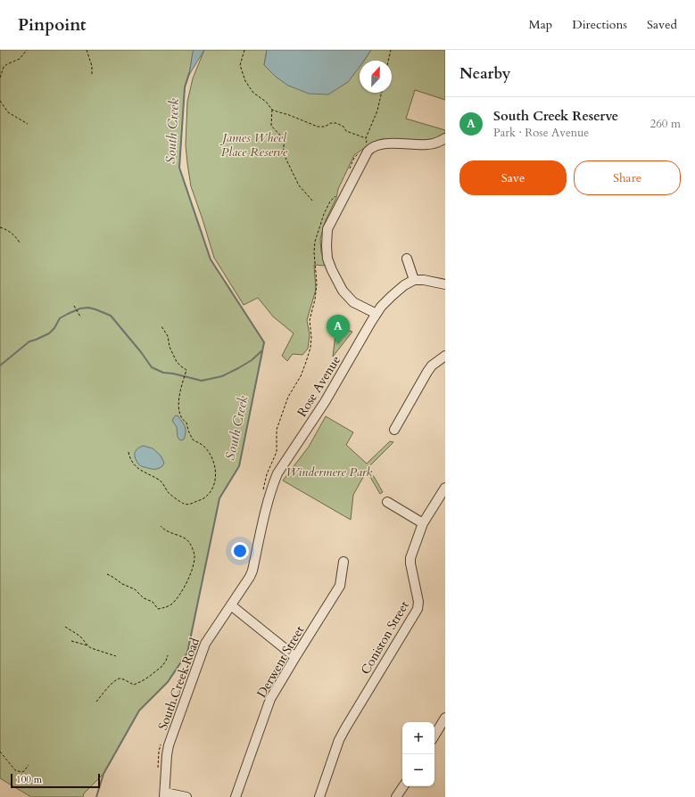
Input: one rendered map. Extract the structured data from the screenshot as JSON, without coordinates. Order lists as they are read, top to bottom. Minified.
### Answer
{"streets":{"street":["Rose Avenue","Coniston Street","Derwent Street","South Creek Road"]},"crossings":[["Rose Avenue","South Creek Road"]],"water":["South Creek"],"parks":["James Wheel Place Reserve","Windermere Park"],"scale_bar":"100 m","north":"top","page":{"header":"Pinpoint","nav":["Map","Directions","Saved"],"heading":"Nearby","list":[{"mark":"A","name":"South Creek Reserve","note":"Park · Rose Avenue","value":"260 m"}],"buttons":["Save","Share"],"pins":"A","map_buttons":["+","−"],"scale":"100 m"}}
